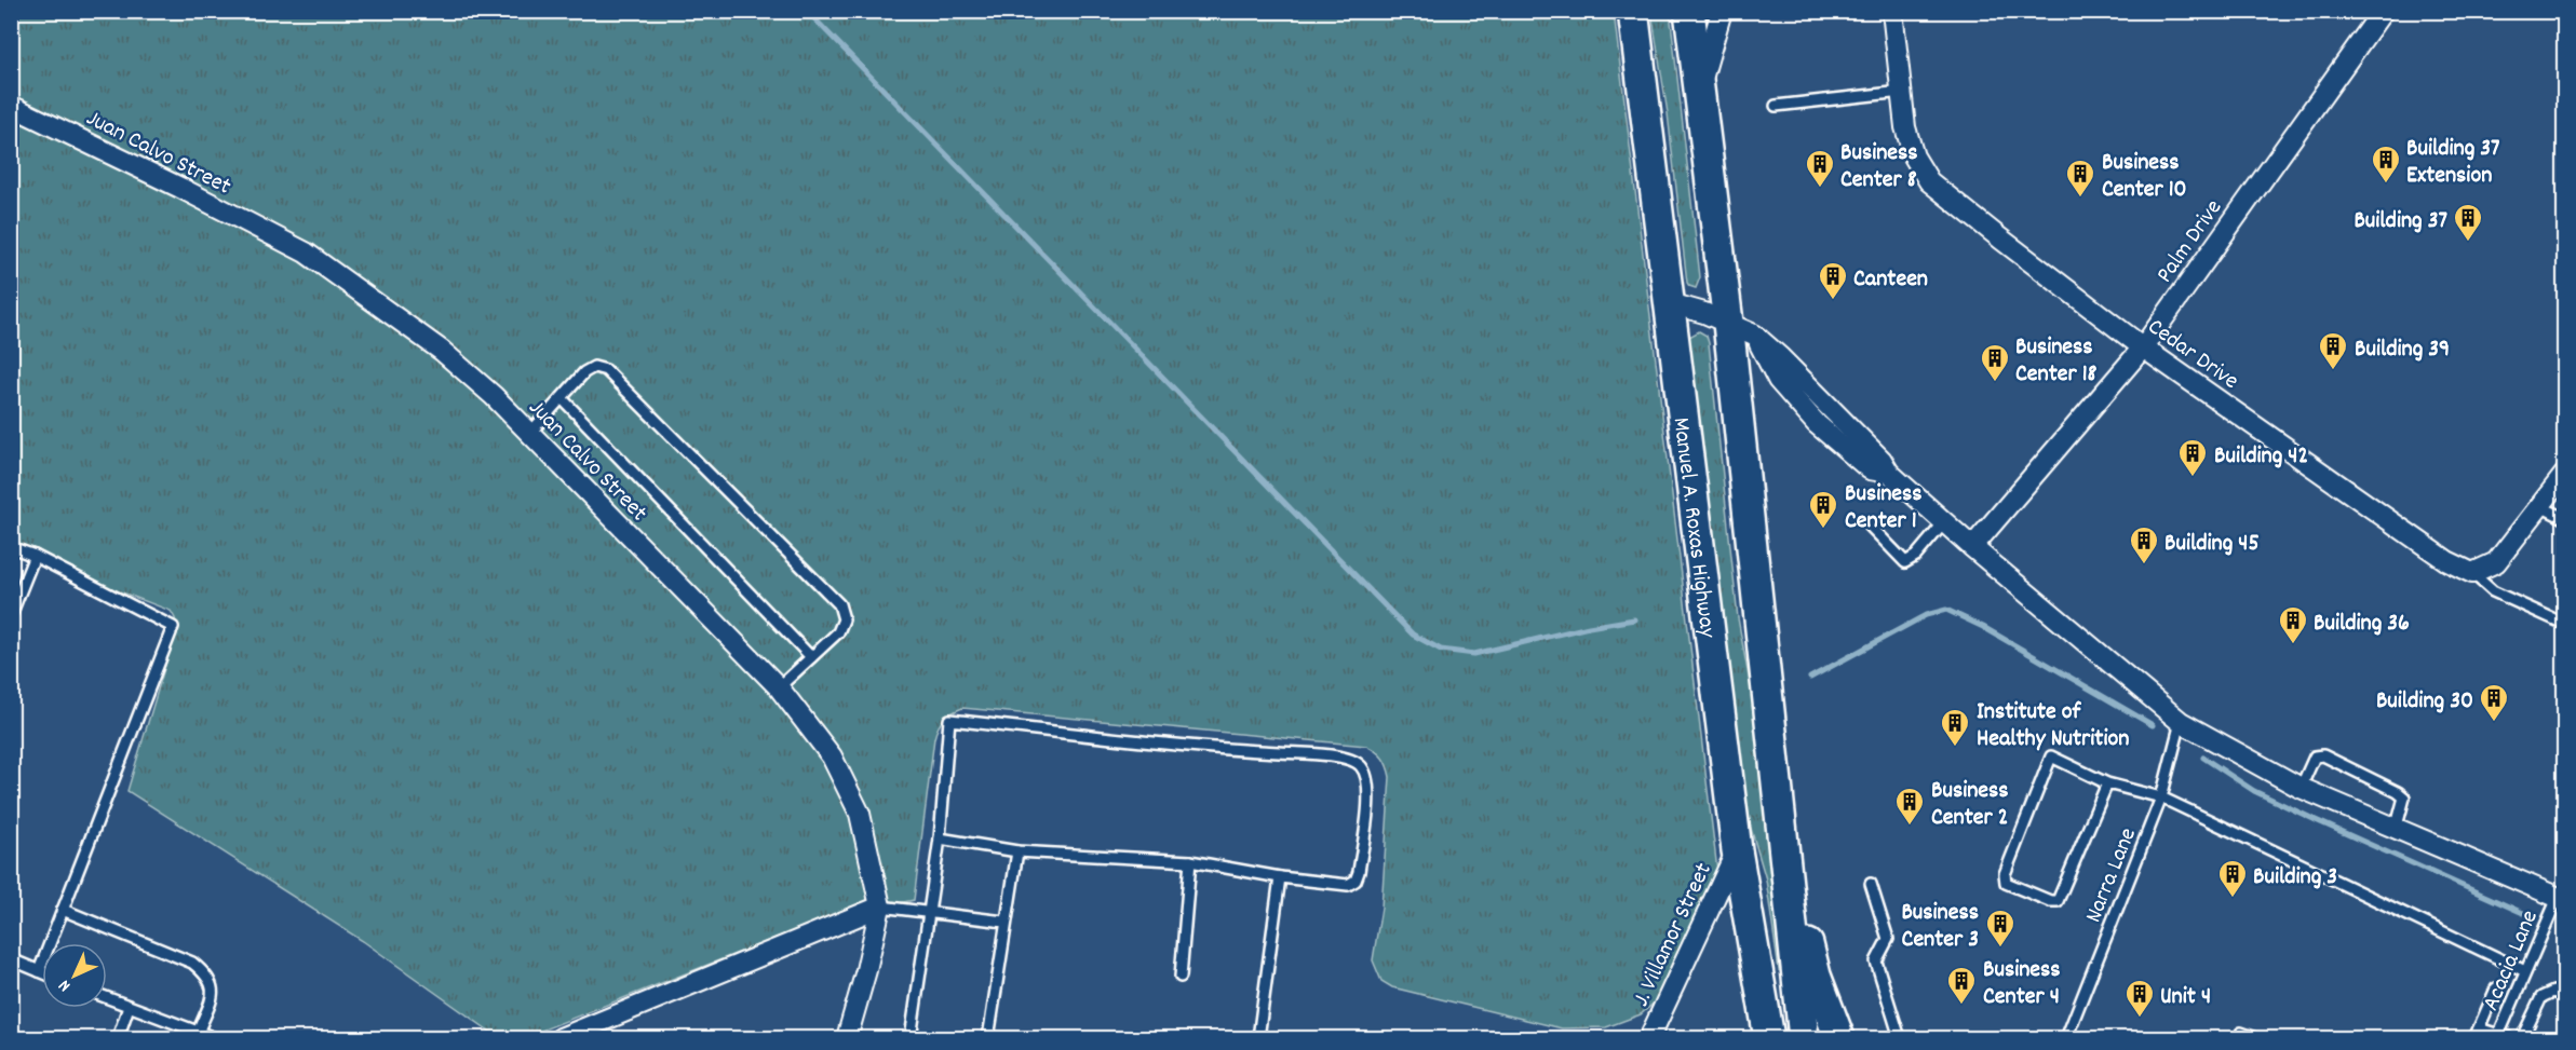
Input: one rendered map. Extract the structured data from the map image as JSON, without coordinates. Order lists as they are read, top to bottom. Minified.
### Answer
{"streets":{"main road":["Manuel A. Roxas Highway"],"street":["Juan Calvo Street","Palm Drive","Cedar Drive","J. Villamor Street"],"lane":["Narra Lane","Acacia Lane"]},"crossings":[["Palm Drive","Cedar Drive"],["Manuel A. Roxas Highway","J. Villamor Street"]],"places":{"building":["Building 37 Extension","Business Center 8","Business Center 10","Building 37","Canteen","Building 39","Business Center 18","Building 42","Business Center 1","Building 45","Building 36","Building 30","Institute of Healthy Nutrition","Business Center 2","Building 3","Business Center 3","Business Center 4","Unit 4"]},"north":"bottom left"}
